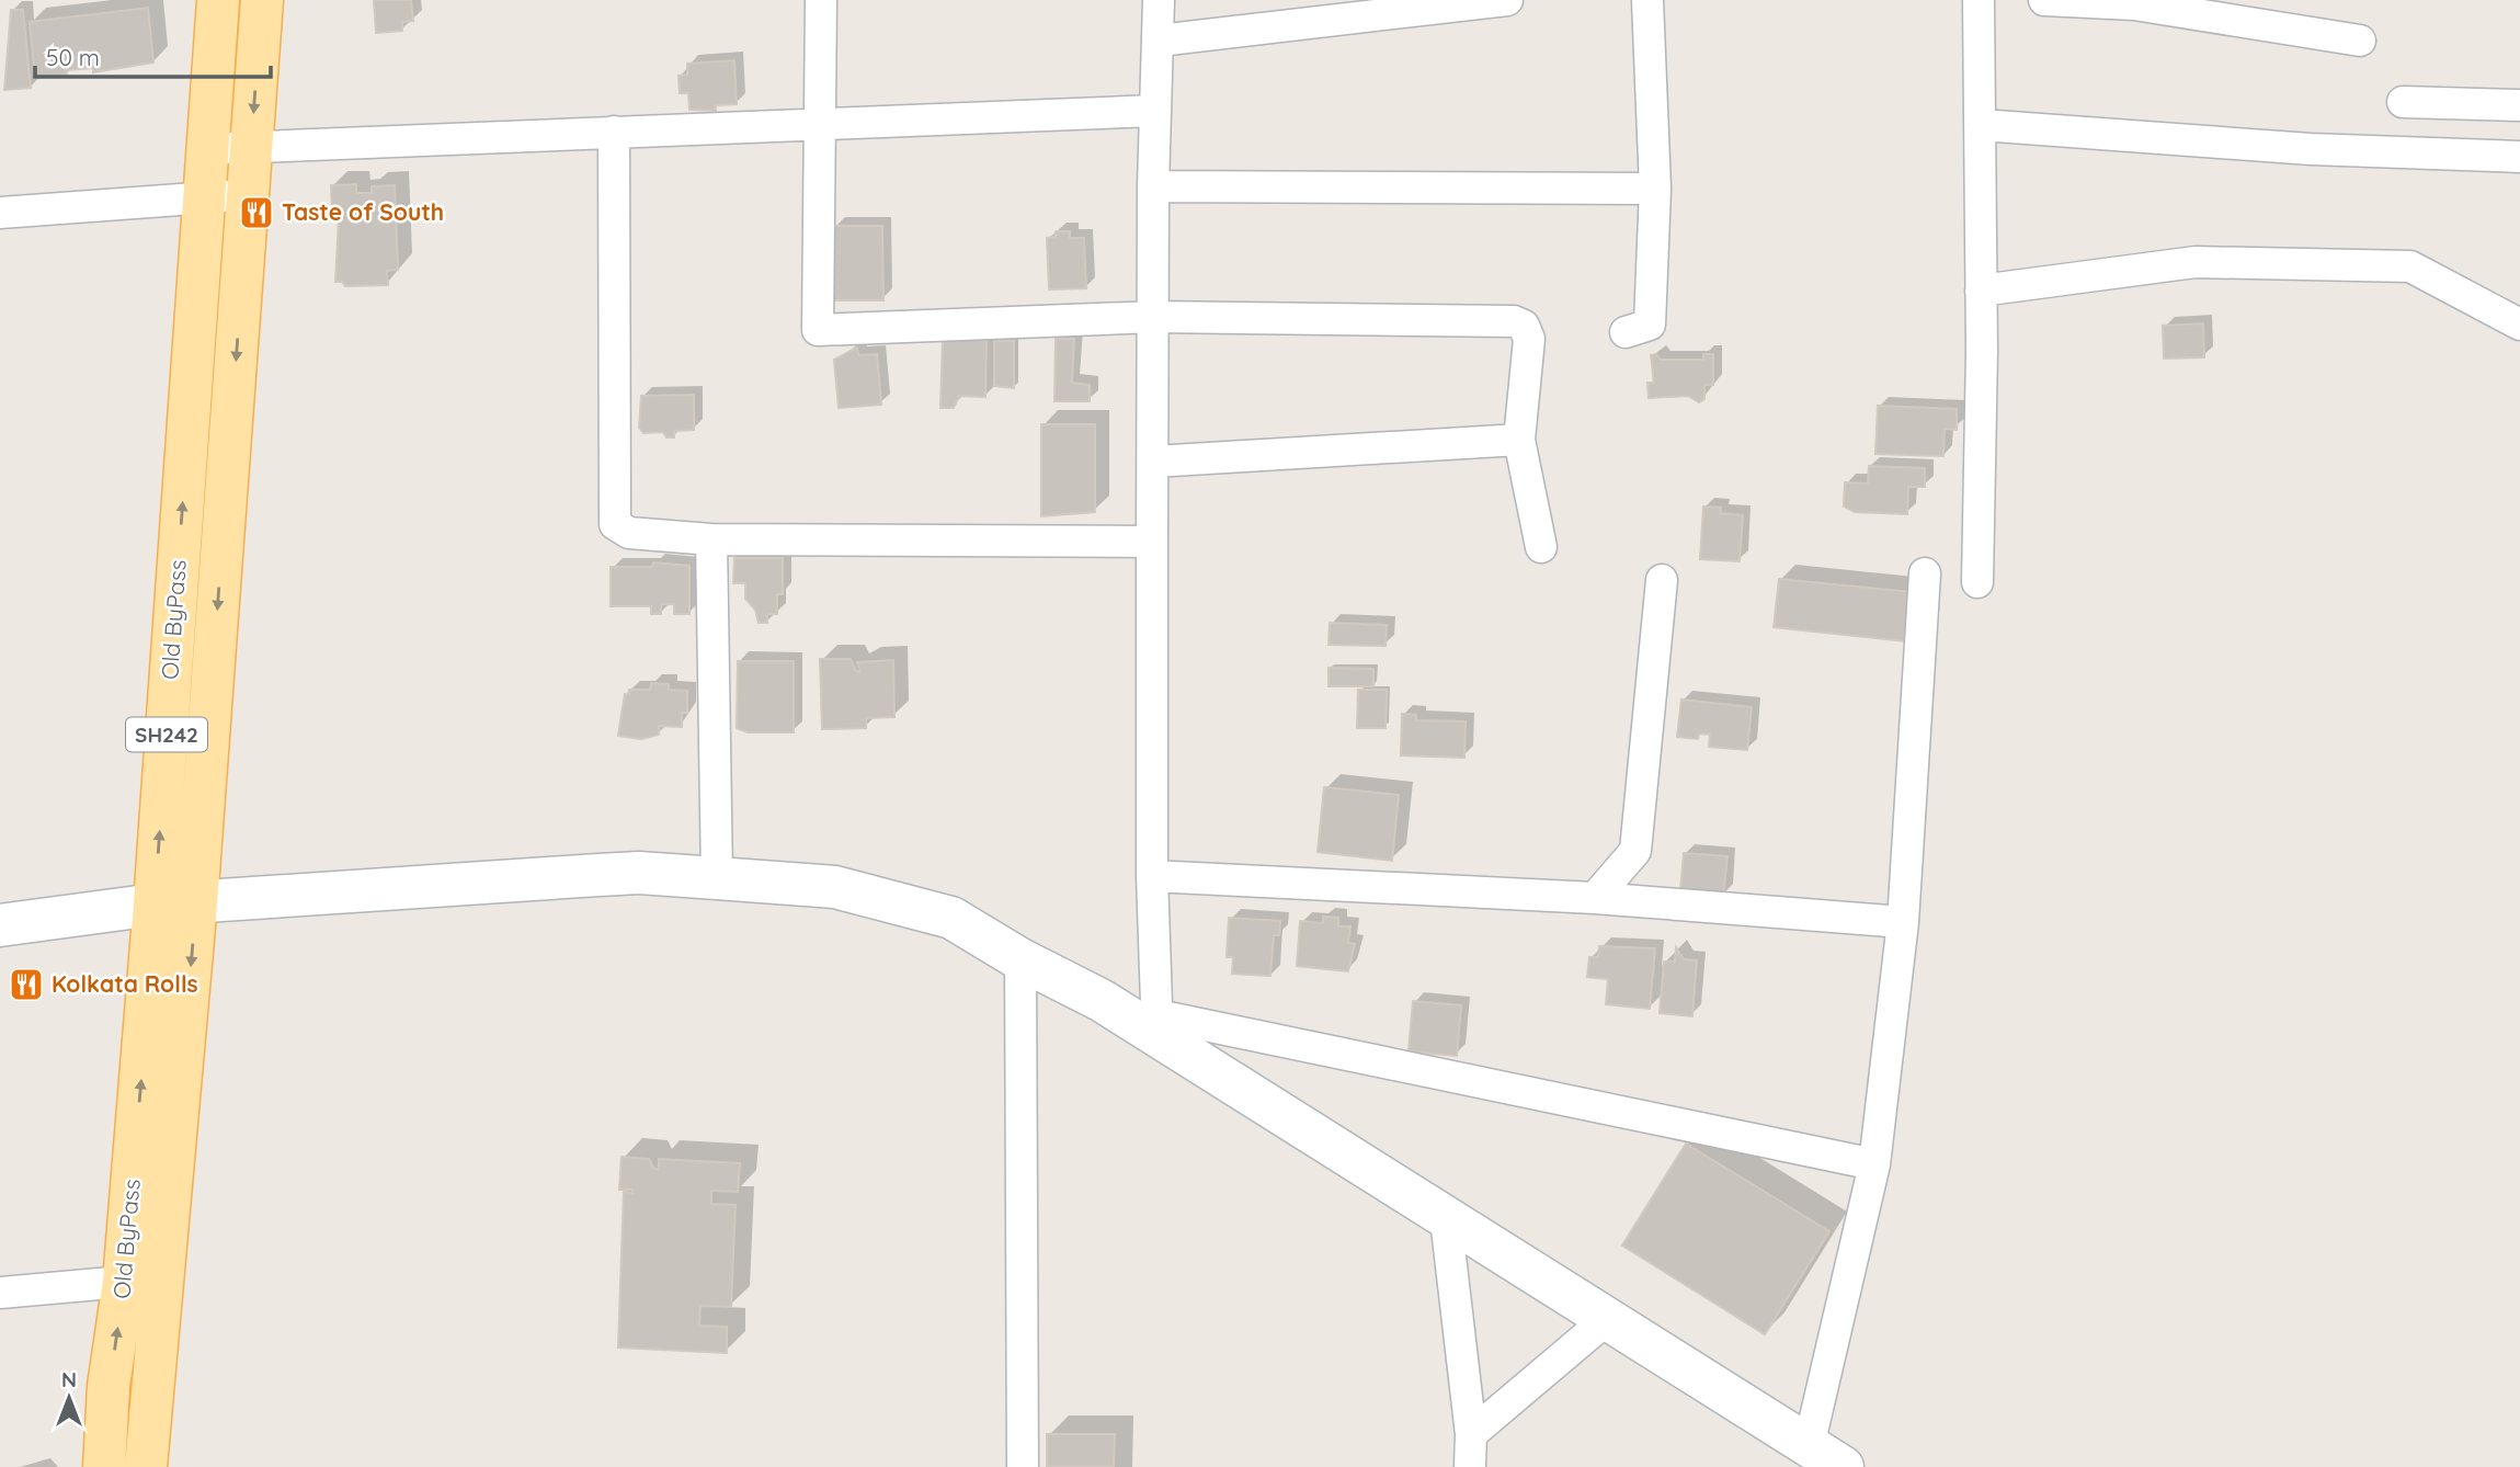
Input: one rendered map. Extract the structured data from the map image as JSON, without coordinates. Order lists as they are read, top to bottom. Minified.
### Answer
{"streets":{"main road":["Old ByPass","SH242"]},"places":{"restaurant":["Taste of South","Kolkata Rolls"]},"scale_bar":"50 m","north":"top"}
